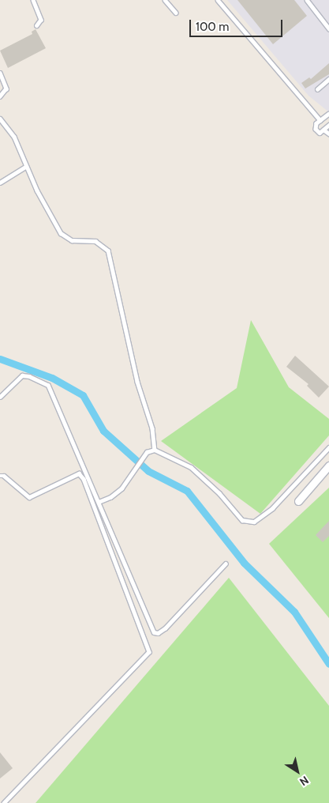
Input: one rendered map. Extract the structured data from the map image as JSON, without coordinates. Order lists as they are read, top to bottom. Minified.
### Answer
{"scale_bar":"100 m","north":"bottom right"}
